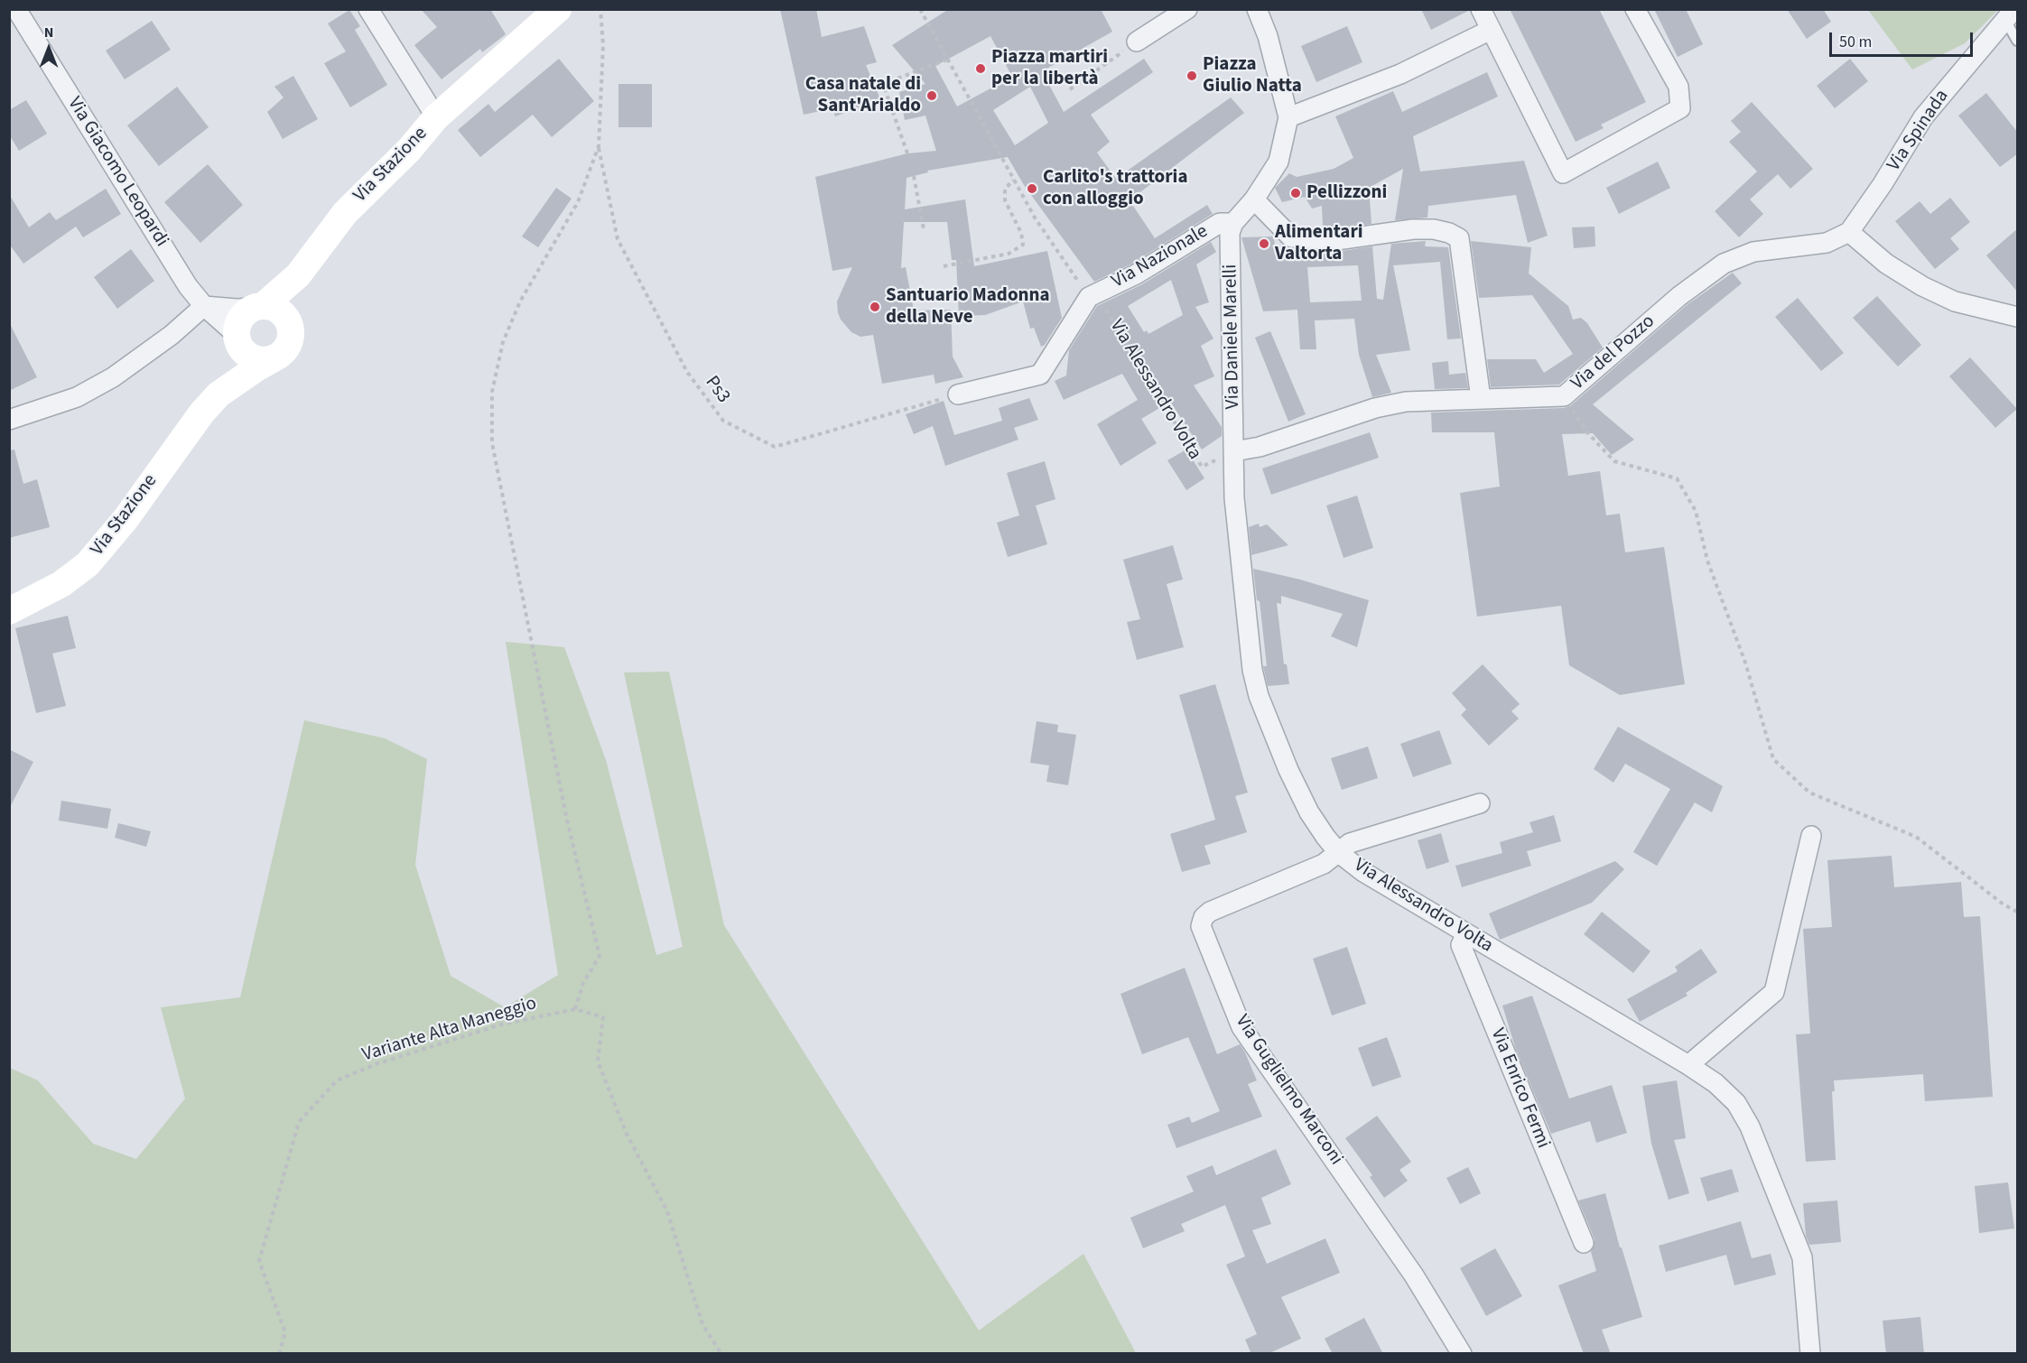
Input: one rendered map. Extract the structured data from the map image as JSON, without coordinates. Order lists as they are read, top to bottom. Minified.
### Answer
{"streets":{"main road":["Via Stazione"],"street":["Via Spinada","Via Giacomo Leopardi","Via Nazionale","Via Daniele Marelli","Via del Pozzo","Via Alessandro Volta","Via Enrico Fermi","Via Guglielmo Marconi"],"path":["Ps3","Variante Alta Maneggio"]},"crossings":[["Via Spinada","Via del Pozzo"],["Via Stazione","Via Giacomo Leopardi"],["Via Nazionale","Via Daniele Marelli"],["Via Nazionale","Via Alessandro Volta"],["Via Daniele Marelli","Via del Pozzo"],["Via Daniele Marelli","Via Alessandro Volta"],["Via del Pozzo","Via Alessandro Volta"],["Via Alessandro Volta","Via Enrico Fermi"],["Via Alessandro Volta","Via Guglielmo Marconi"]],"places":["Piazza martiri per la libertà","Piazza Giulio Natta","Casa natale di Sant'Arialdo","Carlito's trattoria con alloggio","Pellizzoni","Alimentari Valtorta","Santuario Madonna della Neve"],"scale_bar":"50 m","north":"top"}
